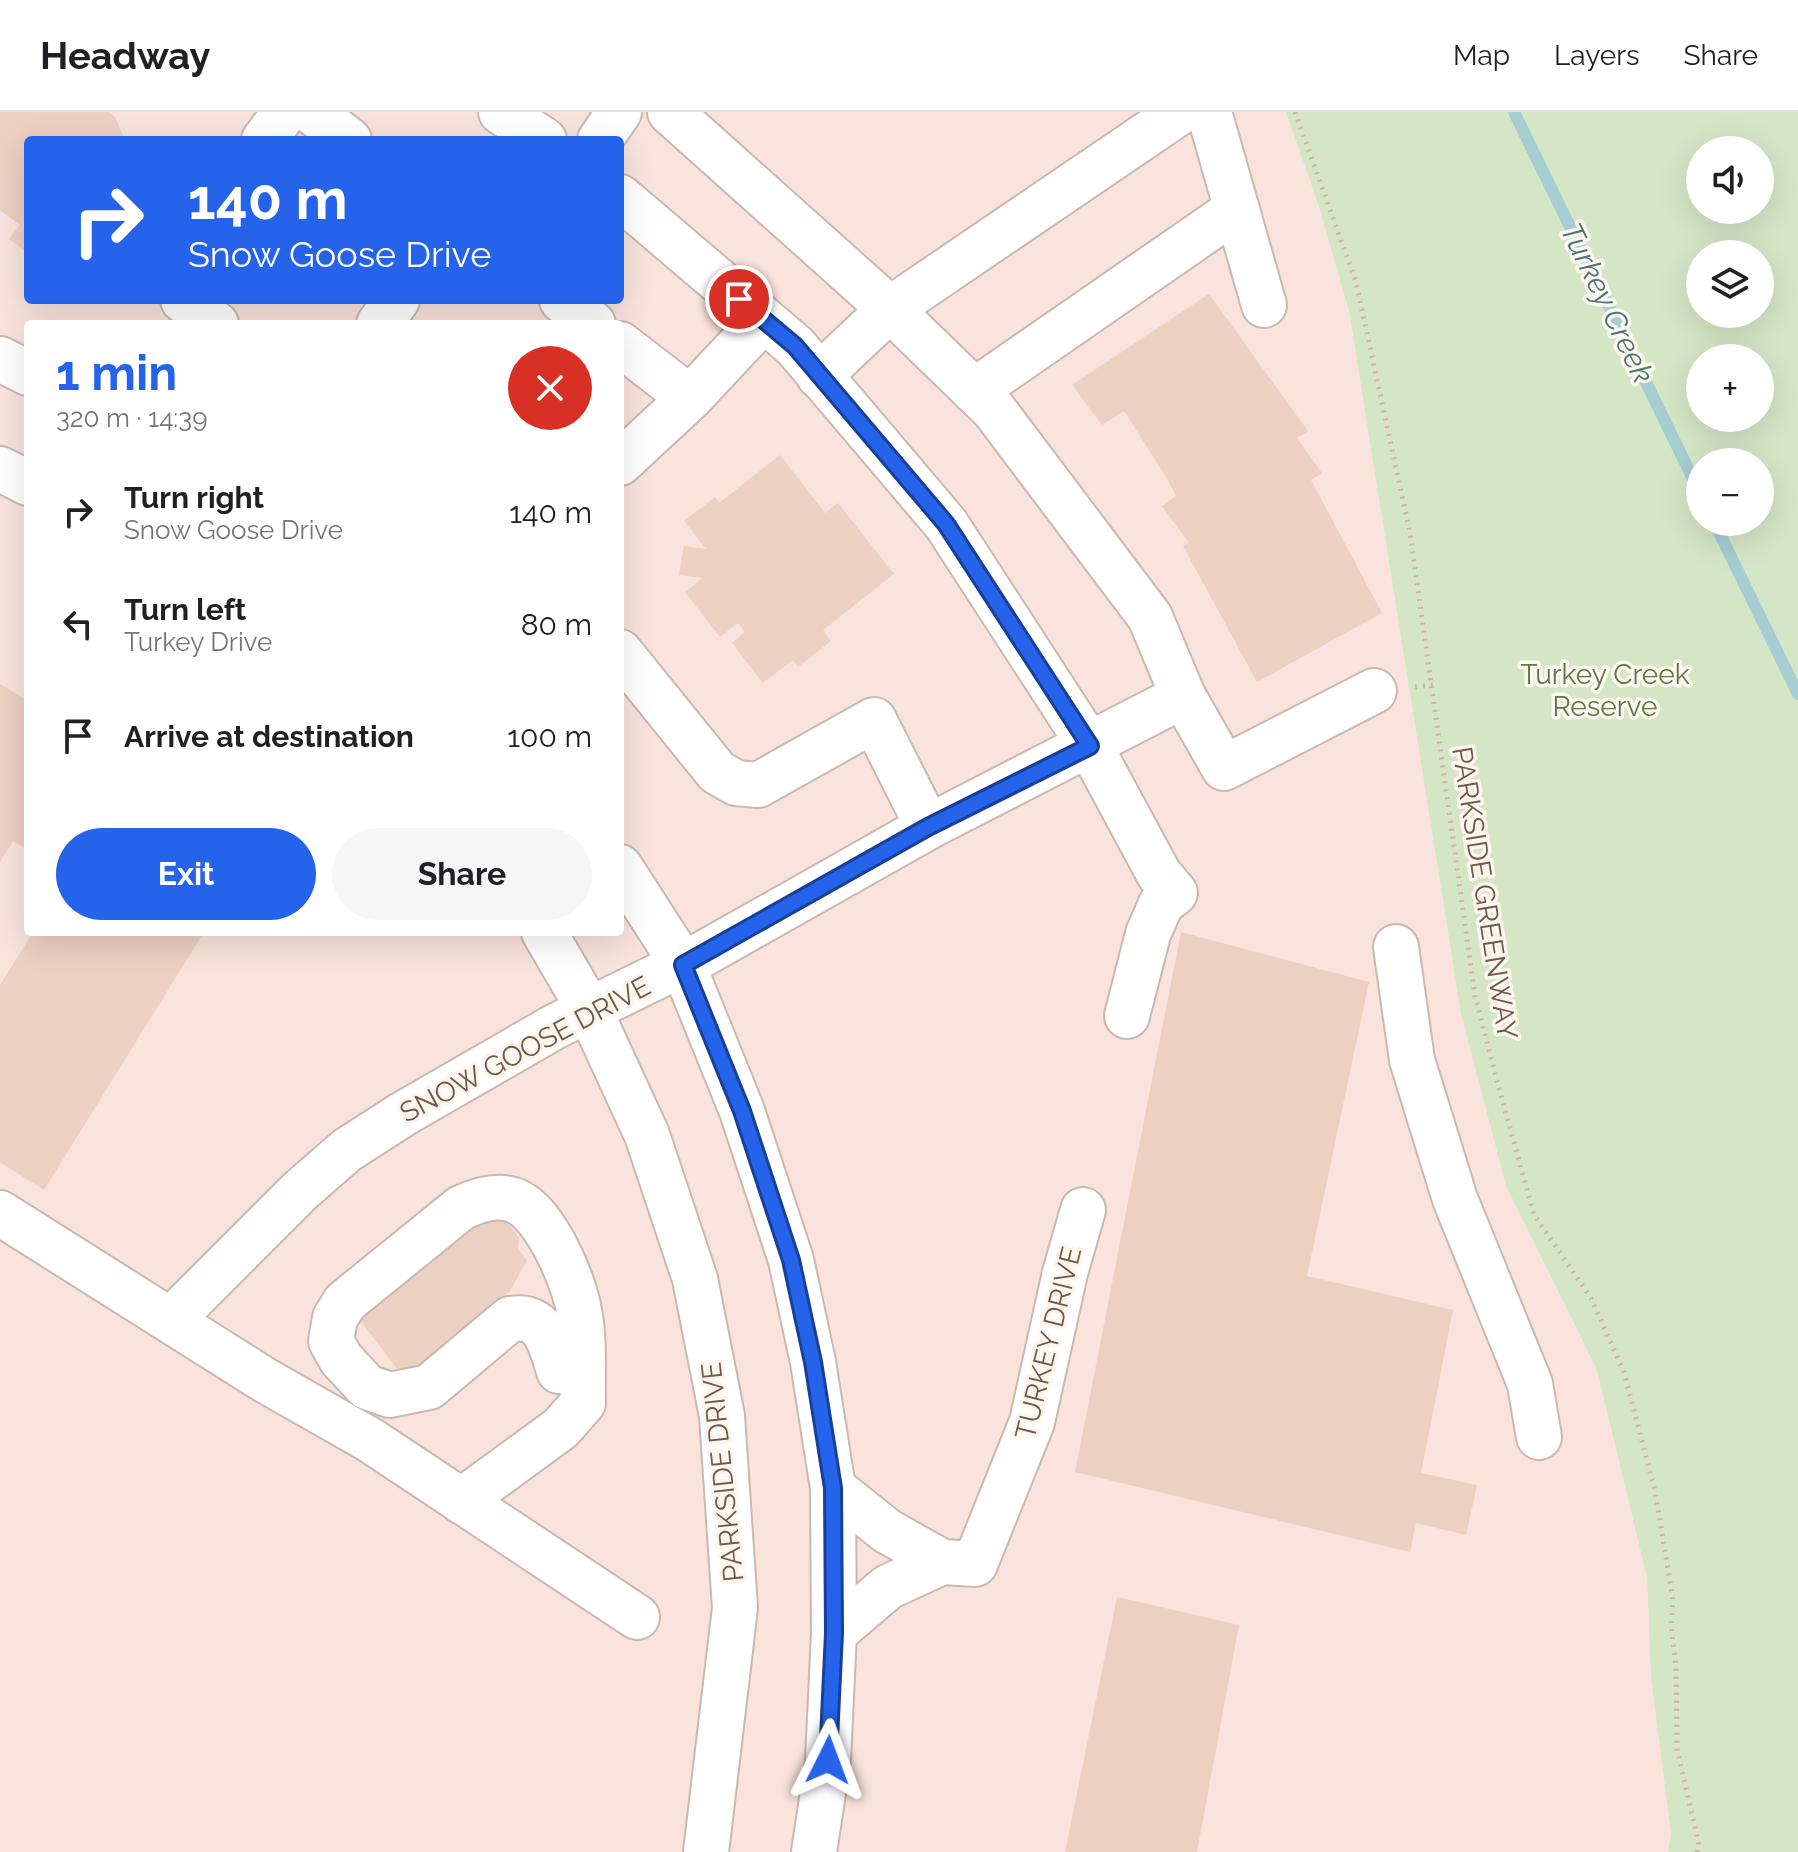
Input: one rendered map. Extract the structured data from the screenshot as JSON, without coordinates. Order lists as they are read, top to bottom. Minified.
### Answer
{"streets":{"street":["SNOW GOOSE DRIVE","TURKEY DRIVE","PARKSIDE DRIVE"],"path":["PARKSIDE GREENWAY"]},"crossings":[["SNOW GOOSE DRIVE","PARKSIDE DRIVE"]],"water":["Turkey Creek"],"parks":["Turkey Creek Reserve"],"page":{"header":"Headway","nav":["Map","Layers","Share"],"map_buttons":["+","−"],"turn":["140 m","Snow Goose Drive"],"heading":["1 min","320 m · 14:39"],"list":[{"name":"Turn right","note":"Snow Goose Drive","value":"140 m"},{"name":"Turn left","note":"Turkey Drive","value":"80 m"},{"name":"Arrive at destination","value":"100 m"}],"buttons":["Exit","Share"]}}
